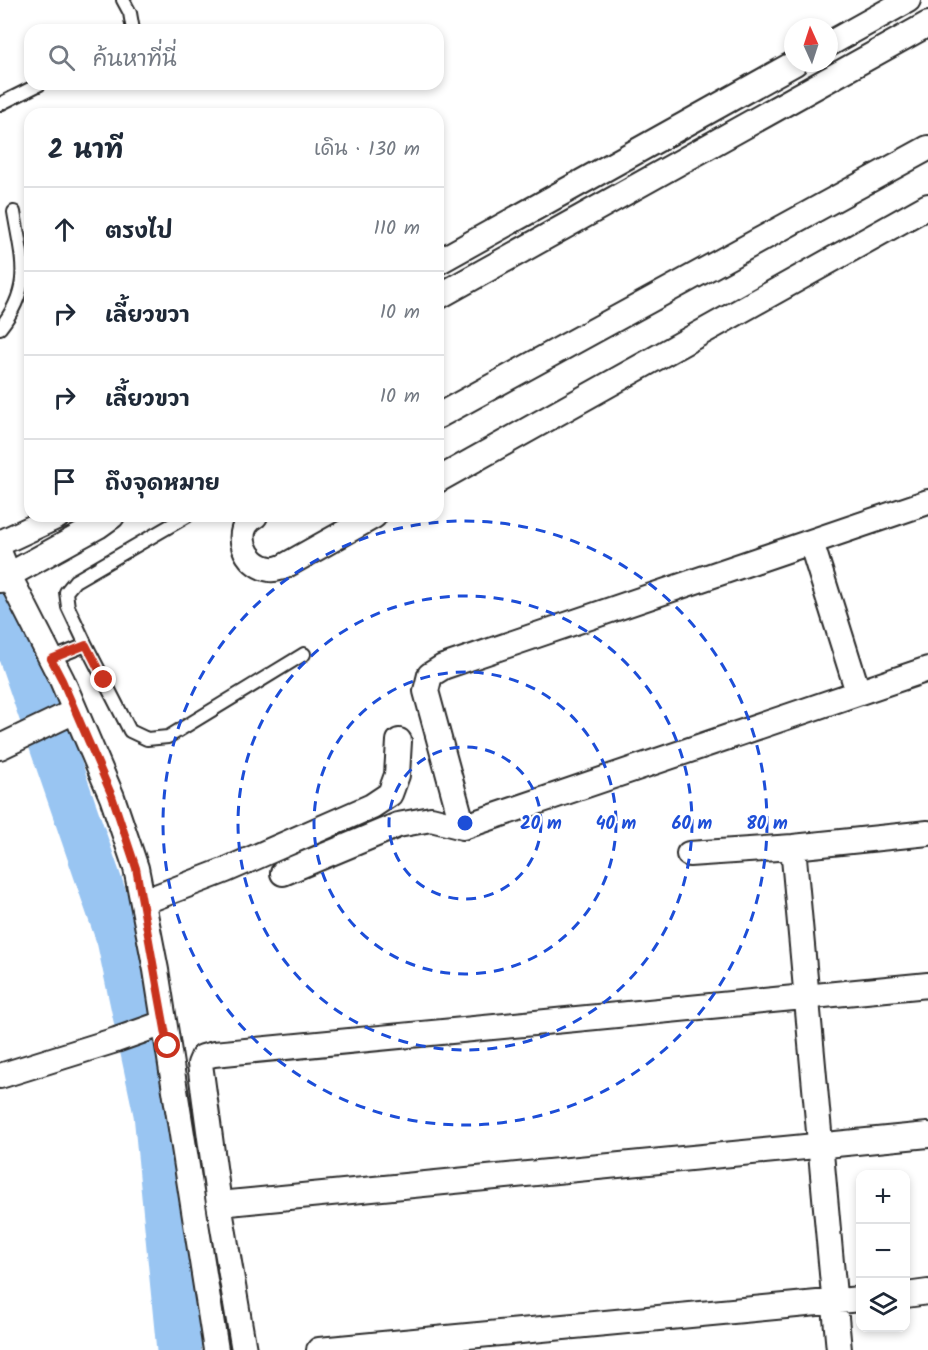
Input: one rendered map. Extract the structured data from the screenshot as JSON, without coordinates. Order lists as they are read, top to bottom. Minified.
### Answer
{"north":"top","page":{"search":"ค้นหาที่นี่","heading":["2 นาที","เดิน · 130 m"],"list":[["ตรงไป","110 m"],["เลี้ยวขวา","10 m"],["เลี้ยวขวา","10 m"],"ถึงจุดหมาย"],"map_buttons":["+","−"]},"rings":["20 m","40 m","60 m","80 m"]}
